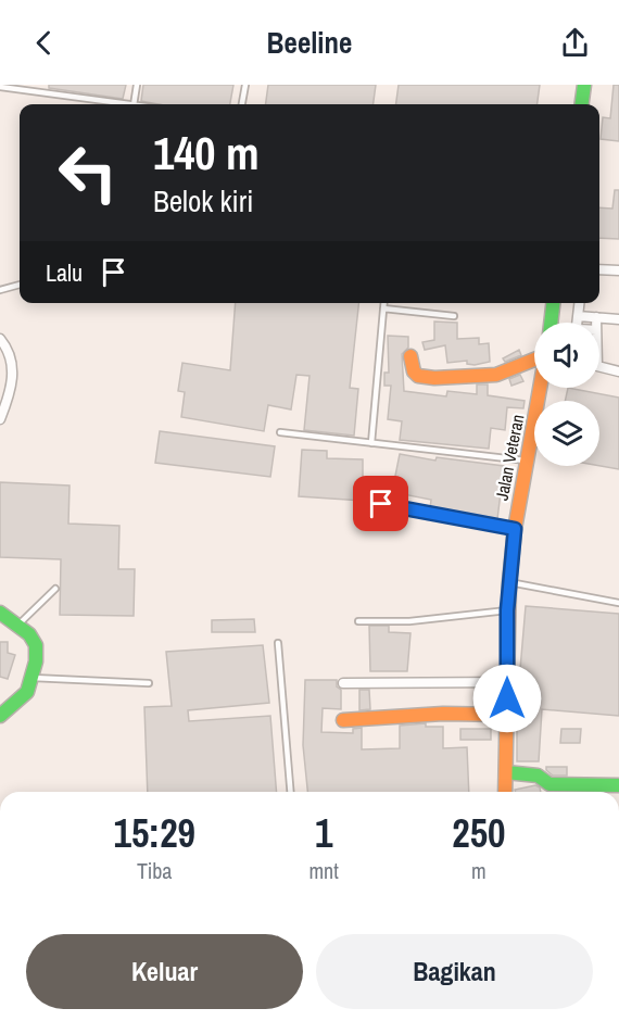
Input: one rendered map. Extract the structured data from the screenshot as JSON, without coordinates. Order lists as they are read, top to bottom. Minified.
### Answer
{"streets":{"main road":["Jalan Veteran"]},"page":{"header":"Beeline","turn":["140 m","Belok kiri"],"then":"Lalu","eta":["15:29","Tiba","1","mnt","250","m"],"buttons":["Keluar","Bagikan"]}}
